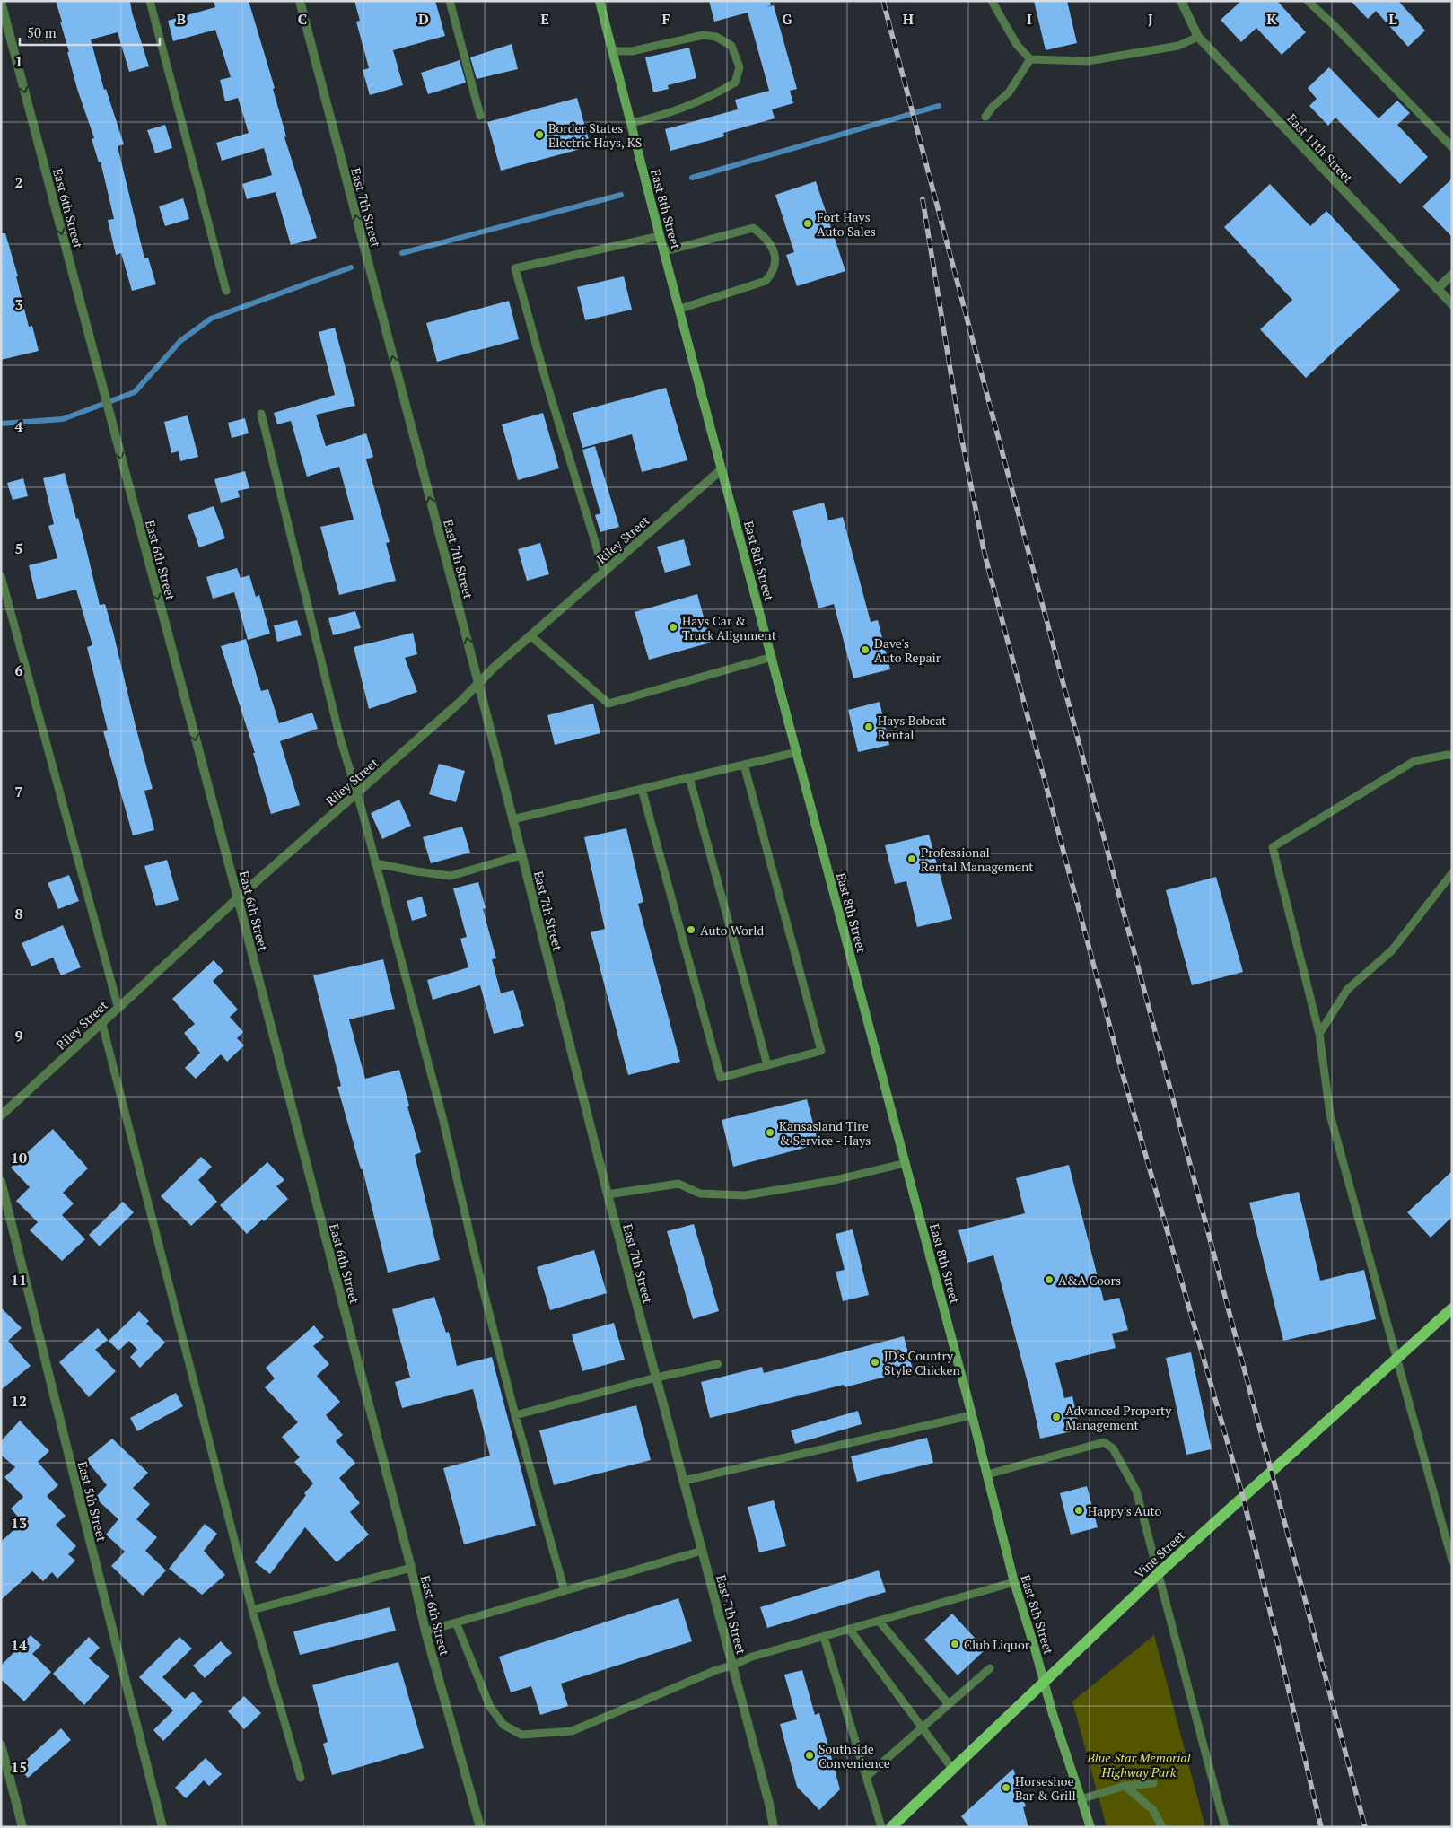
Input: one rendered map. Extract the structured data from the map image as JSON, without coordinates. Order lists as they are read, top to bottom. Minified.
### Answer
{"streets":{"main road":["East 8th Street","Vine Street"],"street":["East 11th Street","East 7th Street","East 6th Street","Riley Street","East 5th Street"]},"crossings":[["East 7th Street","Riley Street"],["East 6th Street","Riley Street"],["East 8th Street","Riley Street"],["East 8th Street","Vine Street"]],"one_way":["East 7th Street","East 6th Street"],"parks":["Blue Star Memorial Highway Park"],"places":["Border States Electric Hays, KS","Fort Hays Auto Sales","Hays Car & Truck Alignment","Dave's Auto Repair","Hays Bobcat Rental","Professional Rental Management","Auto World","Kansasland Tire & Service - Hays","A&A Coors","JD's Country Style Chicken","Advanced Property Management","Happy's Auto","Club Liquor","Southside Convenience","Horseshoe Bar & Grill"],"scale_bar":"50 m","grid":{"columns":["B","C","D","E","F","G","H","I","J","K","L"],"rows":["1","2","3","4","5","6","7","8","9","10","11","12","13","14","15"]}}
